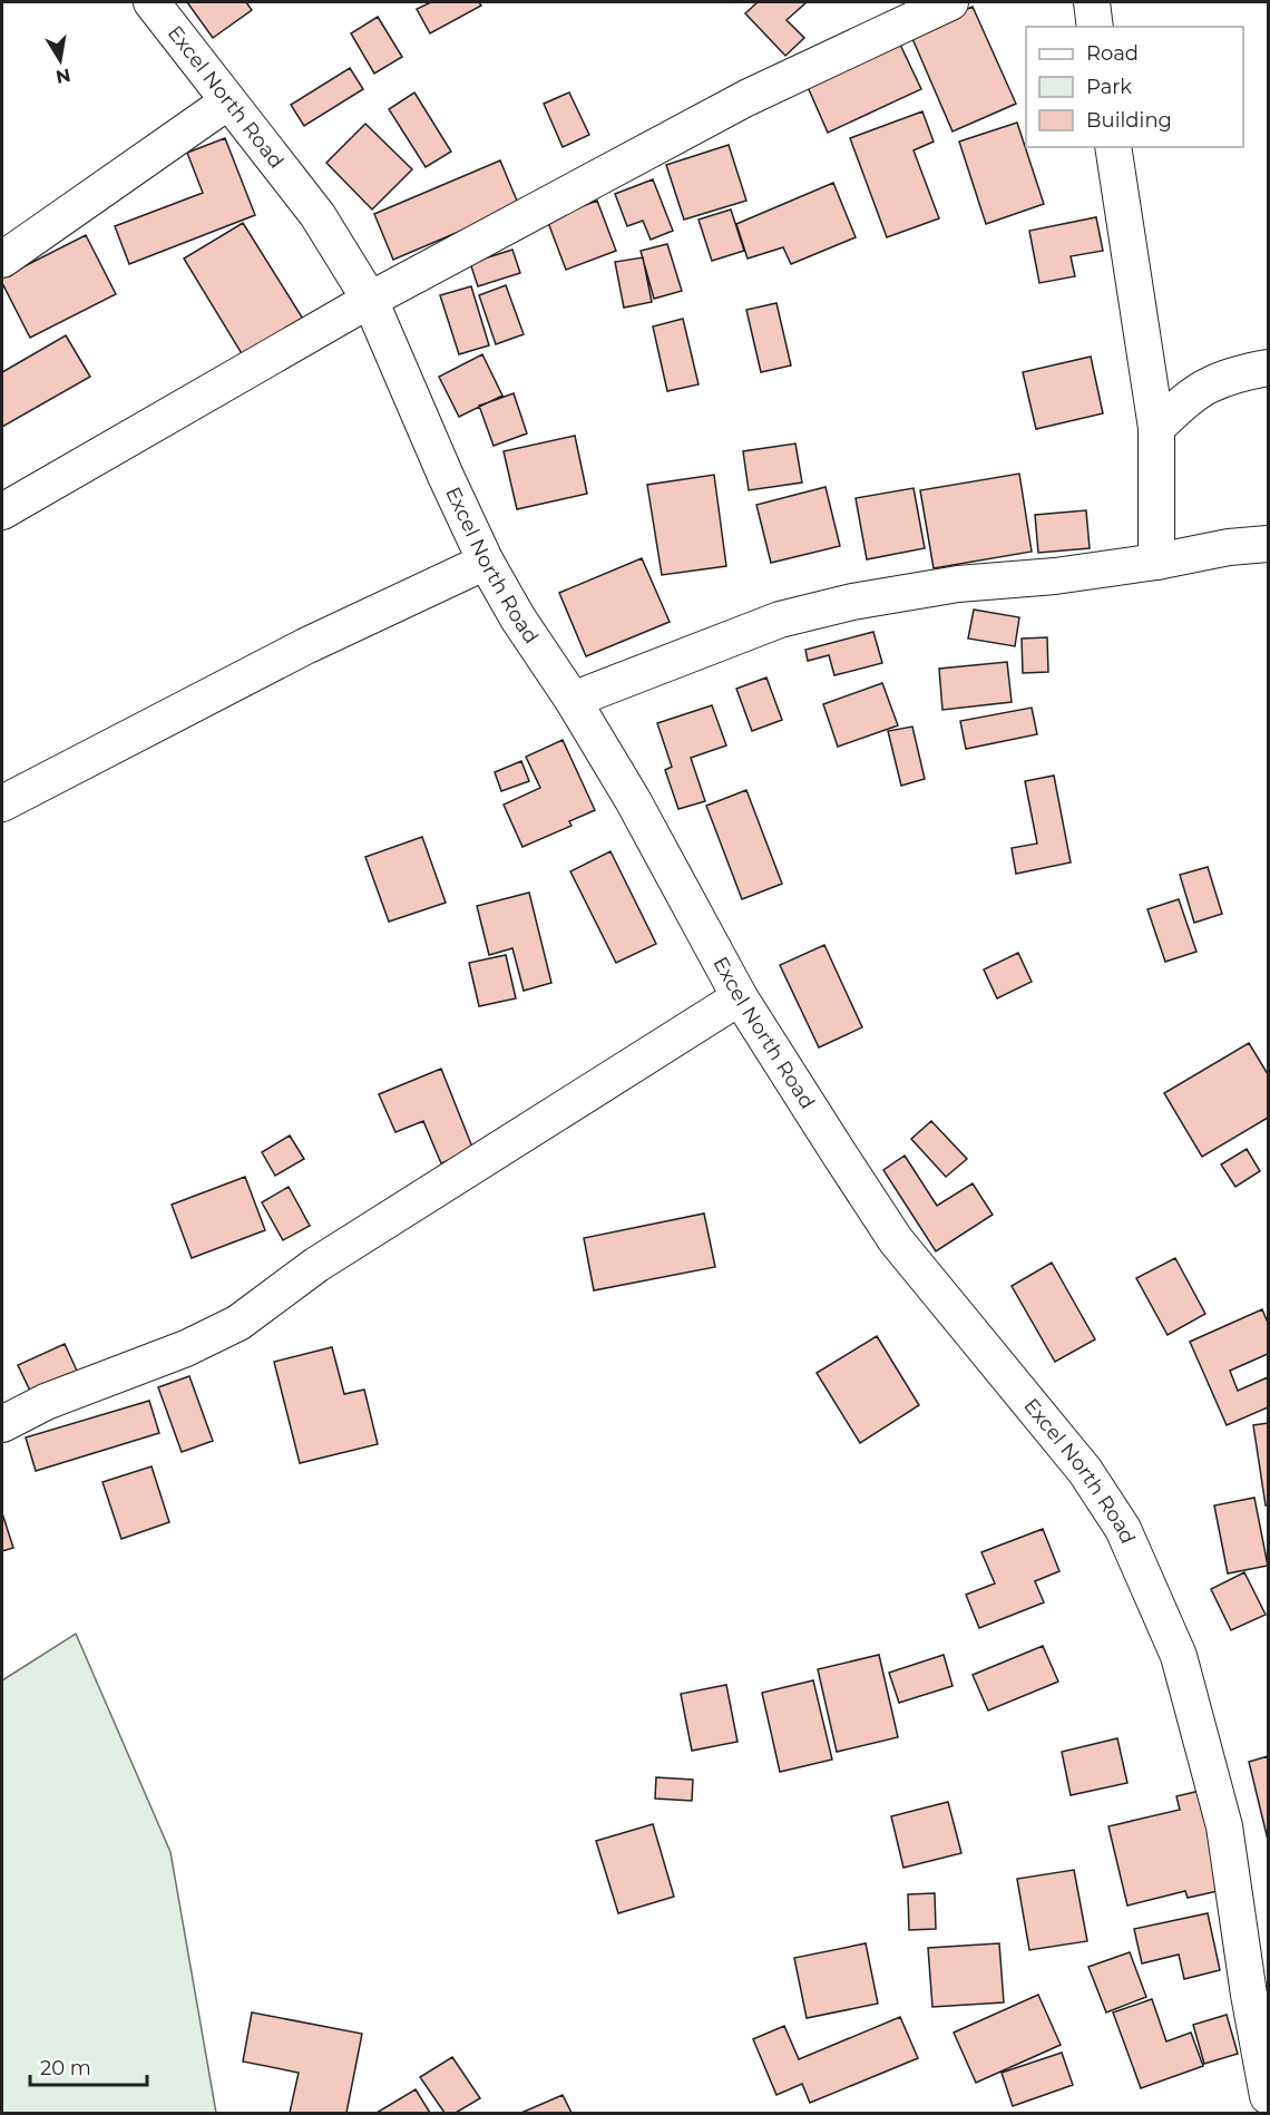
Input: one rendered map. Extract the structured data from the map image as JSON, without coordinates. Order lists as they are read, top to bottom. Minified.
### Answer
{"streets":{"street":["Excel North Road"]},"legend":["Road","Park","Building"],"scale_bar":"20 m","north":"bottom"}
